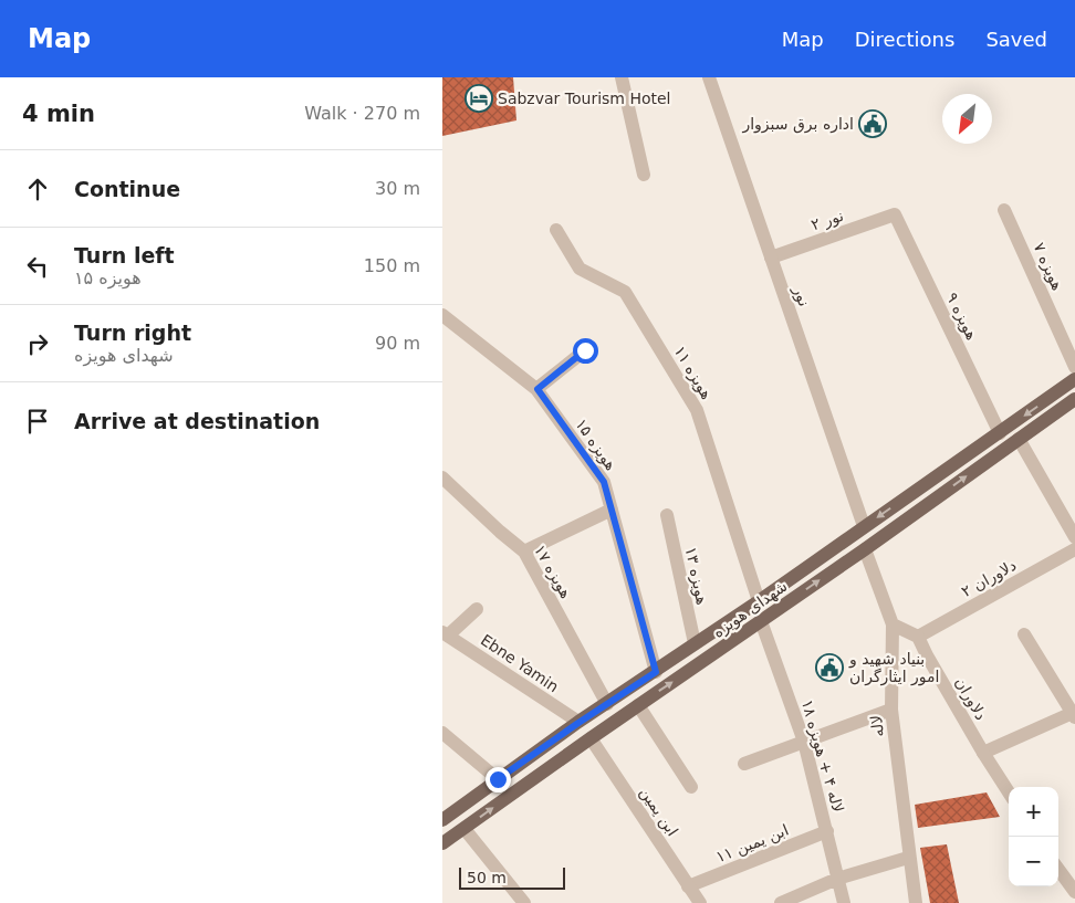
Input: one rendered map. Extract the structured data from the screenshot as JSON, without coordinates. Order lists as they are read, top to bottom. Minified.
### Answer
{"streets":{"main road":["شهدای هویزه"],"street":["نور ۲","هویزه ۷","نور","هویزه ۹","هویزه ۱۱","هویزه ۱۵","هویزه ۱۷","هویزه ۱۳","دلاوران ۲","Ebne Yamin","دلاوران","لاله","لاله ۴ + هویزه ۱۸","ابن یمین","ابن یمین ۱۱"]},"crossings":[["نور ۲","نور"],["نور ۲","هویزه ۹"],["نور","شهدای هویزه"],["هویزه ۹","شهدای هویزه"],["هویزه ۱۱","شهدای هویزه"],["هویزه ۱۵","شهدای هویزه"],["هویزه ۱۷","شهدای هویزه"],["هویزه ۱۳","شهدای هویزه"],["دلاوران ۲","دلاوران"],["شهدای هویزه","Ebne Yamin"],["شهدای هویزه","لاله"],["شهدای هویزه","لاله ۴ + هویزه ۱۸"],["شهدای هویزه","ابن یمین"],["لاله ۴ + هویزه ۱۸","ابن یمین ۱۱"],["ابن یمین","ابن یمین ۱۱"]],"places":{"hotel":["Sabzvar Tourism Hotel"],"public building":["اداره برق سبزوار","بنیاد شهید و امور ایثارگران"]},"scale_bar":"50 m","north":"bottom left","page":{"header":"Map","nav":["Map","Directions","Saved"],"heading":["4 min","Walk · 270 m"],"list":[["Continue","30 m"],["Turn left","هویزه ۱۵","150 m"],["Turn right","شهدای هویزه","90 m"],"Arrive at destination"],"map_buttons":["+","−"],"scale":"50 m"}}
